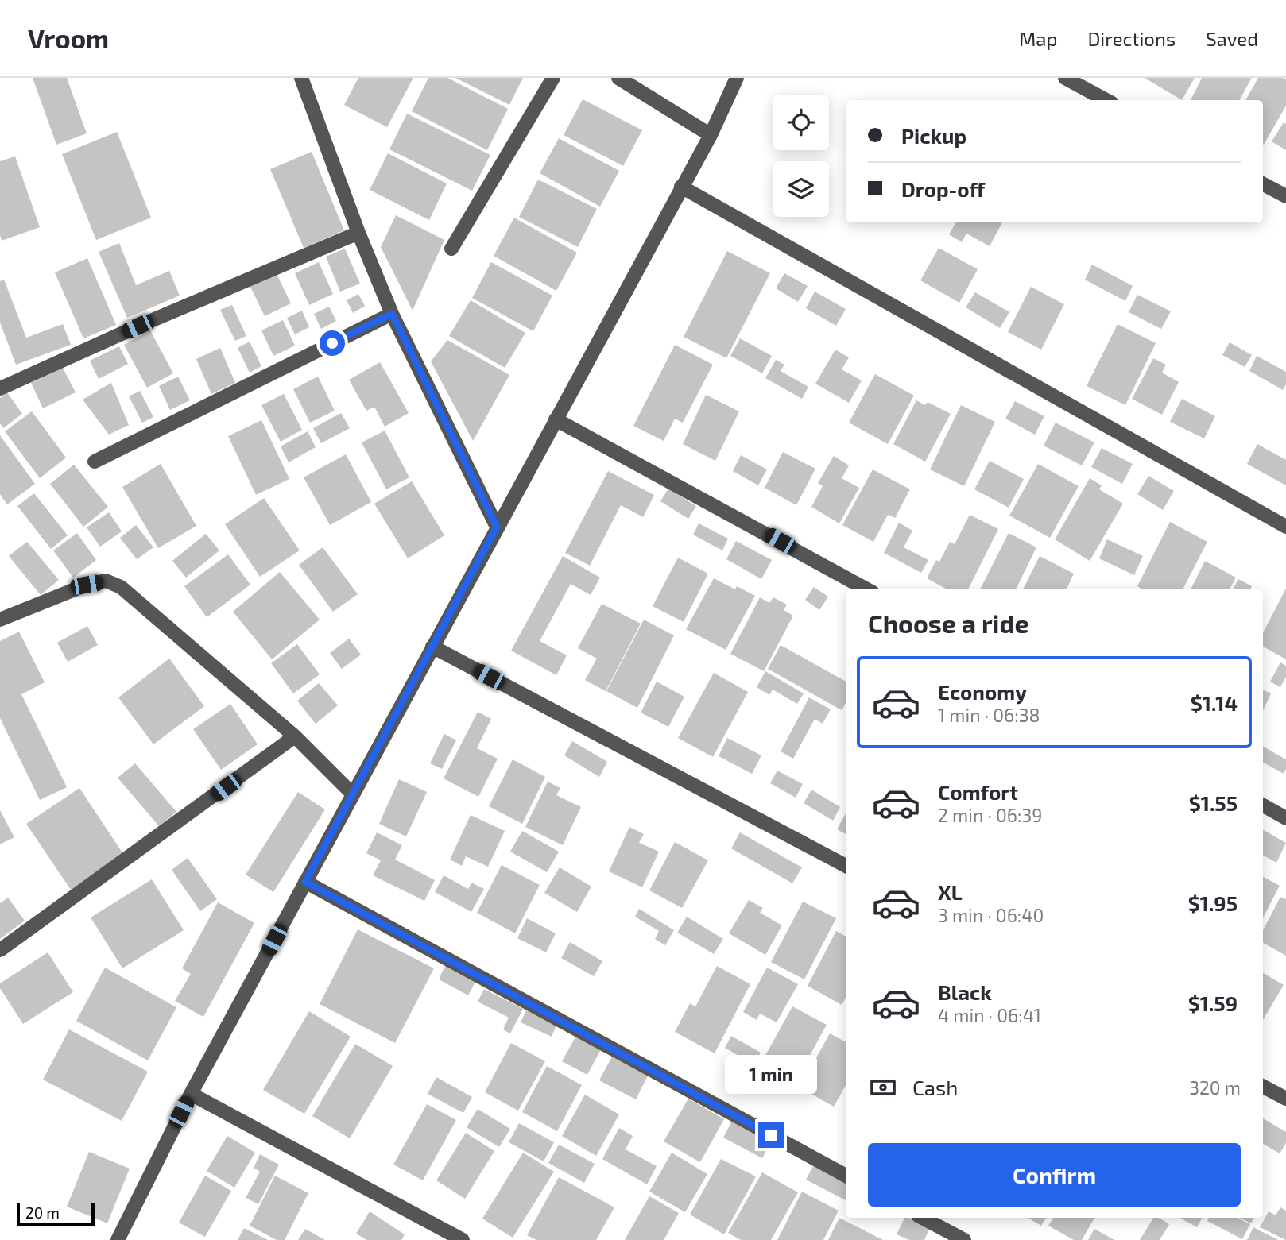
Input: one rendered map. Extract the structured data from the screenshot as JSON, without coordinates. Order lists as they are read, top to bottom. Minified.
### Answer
{"scale_bar":"20 m","page":{"header":"Vroom","nav":["Map","Directions","Saved"],"banner":["Pickup","Drop-off"],"heading":"Choose a ride","list":[{"name":"Economy","note":"1 min · 06:38","value":"$1.14"},{"name":"Comfort","note":"2 min · 06:39","value":"$1.55"},{"name":"XL","note":"3 min · 06:40","value":"$1.95"},{"name":"Black","note":"4 min · 06:41","value":"$1.59"}],"bubble":"1 min","pay":["Cash","320 m"],"buttons":"Confirm","scale":"20 m"}}
